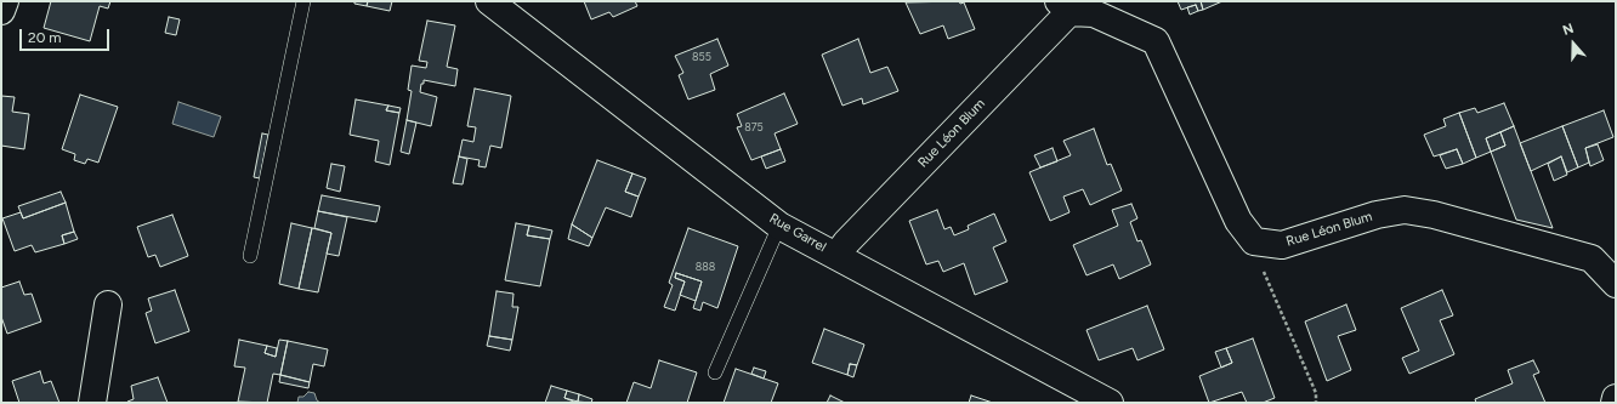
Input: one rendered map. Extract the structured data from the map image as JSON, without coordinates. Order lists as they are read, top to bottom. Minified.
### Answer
{"streets":{"street":["Rue Léon Blum","Rue Garrel"]},"crossings":[["Rue Léon Blum","Rue Garrel"]],"house_numbers":["855","875","888"],"scale_bar":"20 m","north":"top"}
